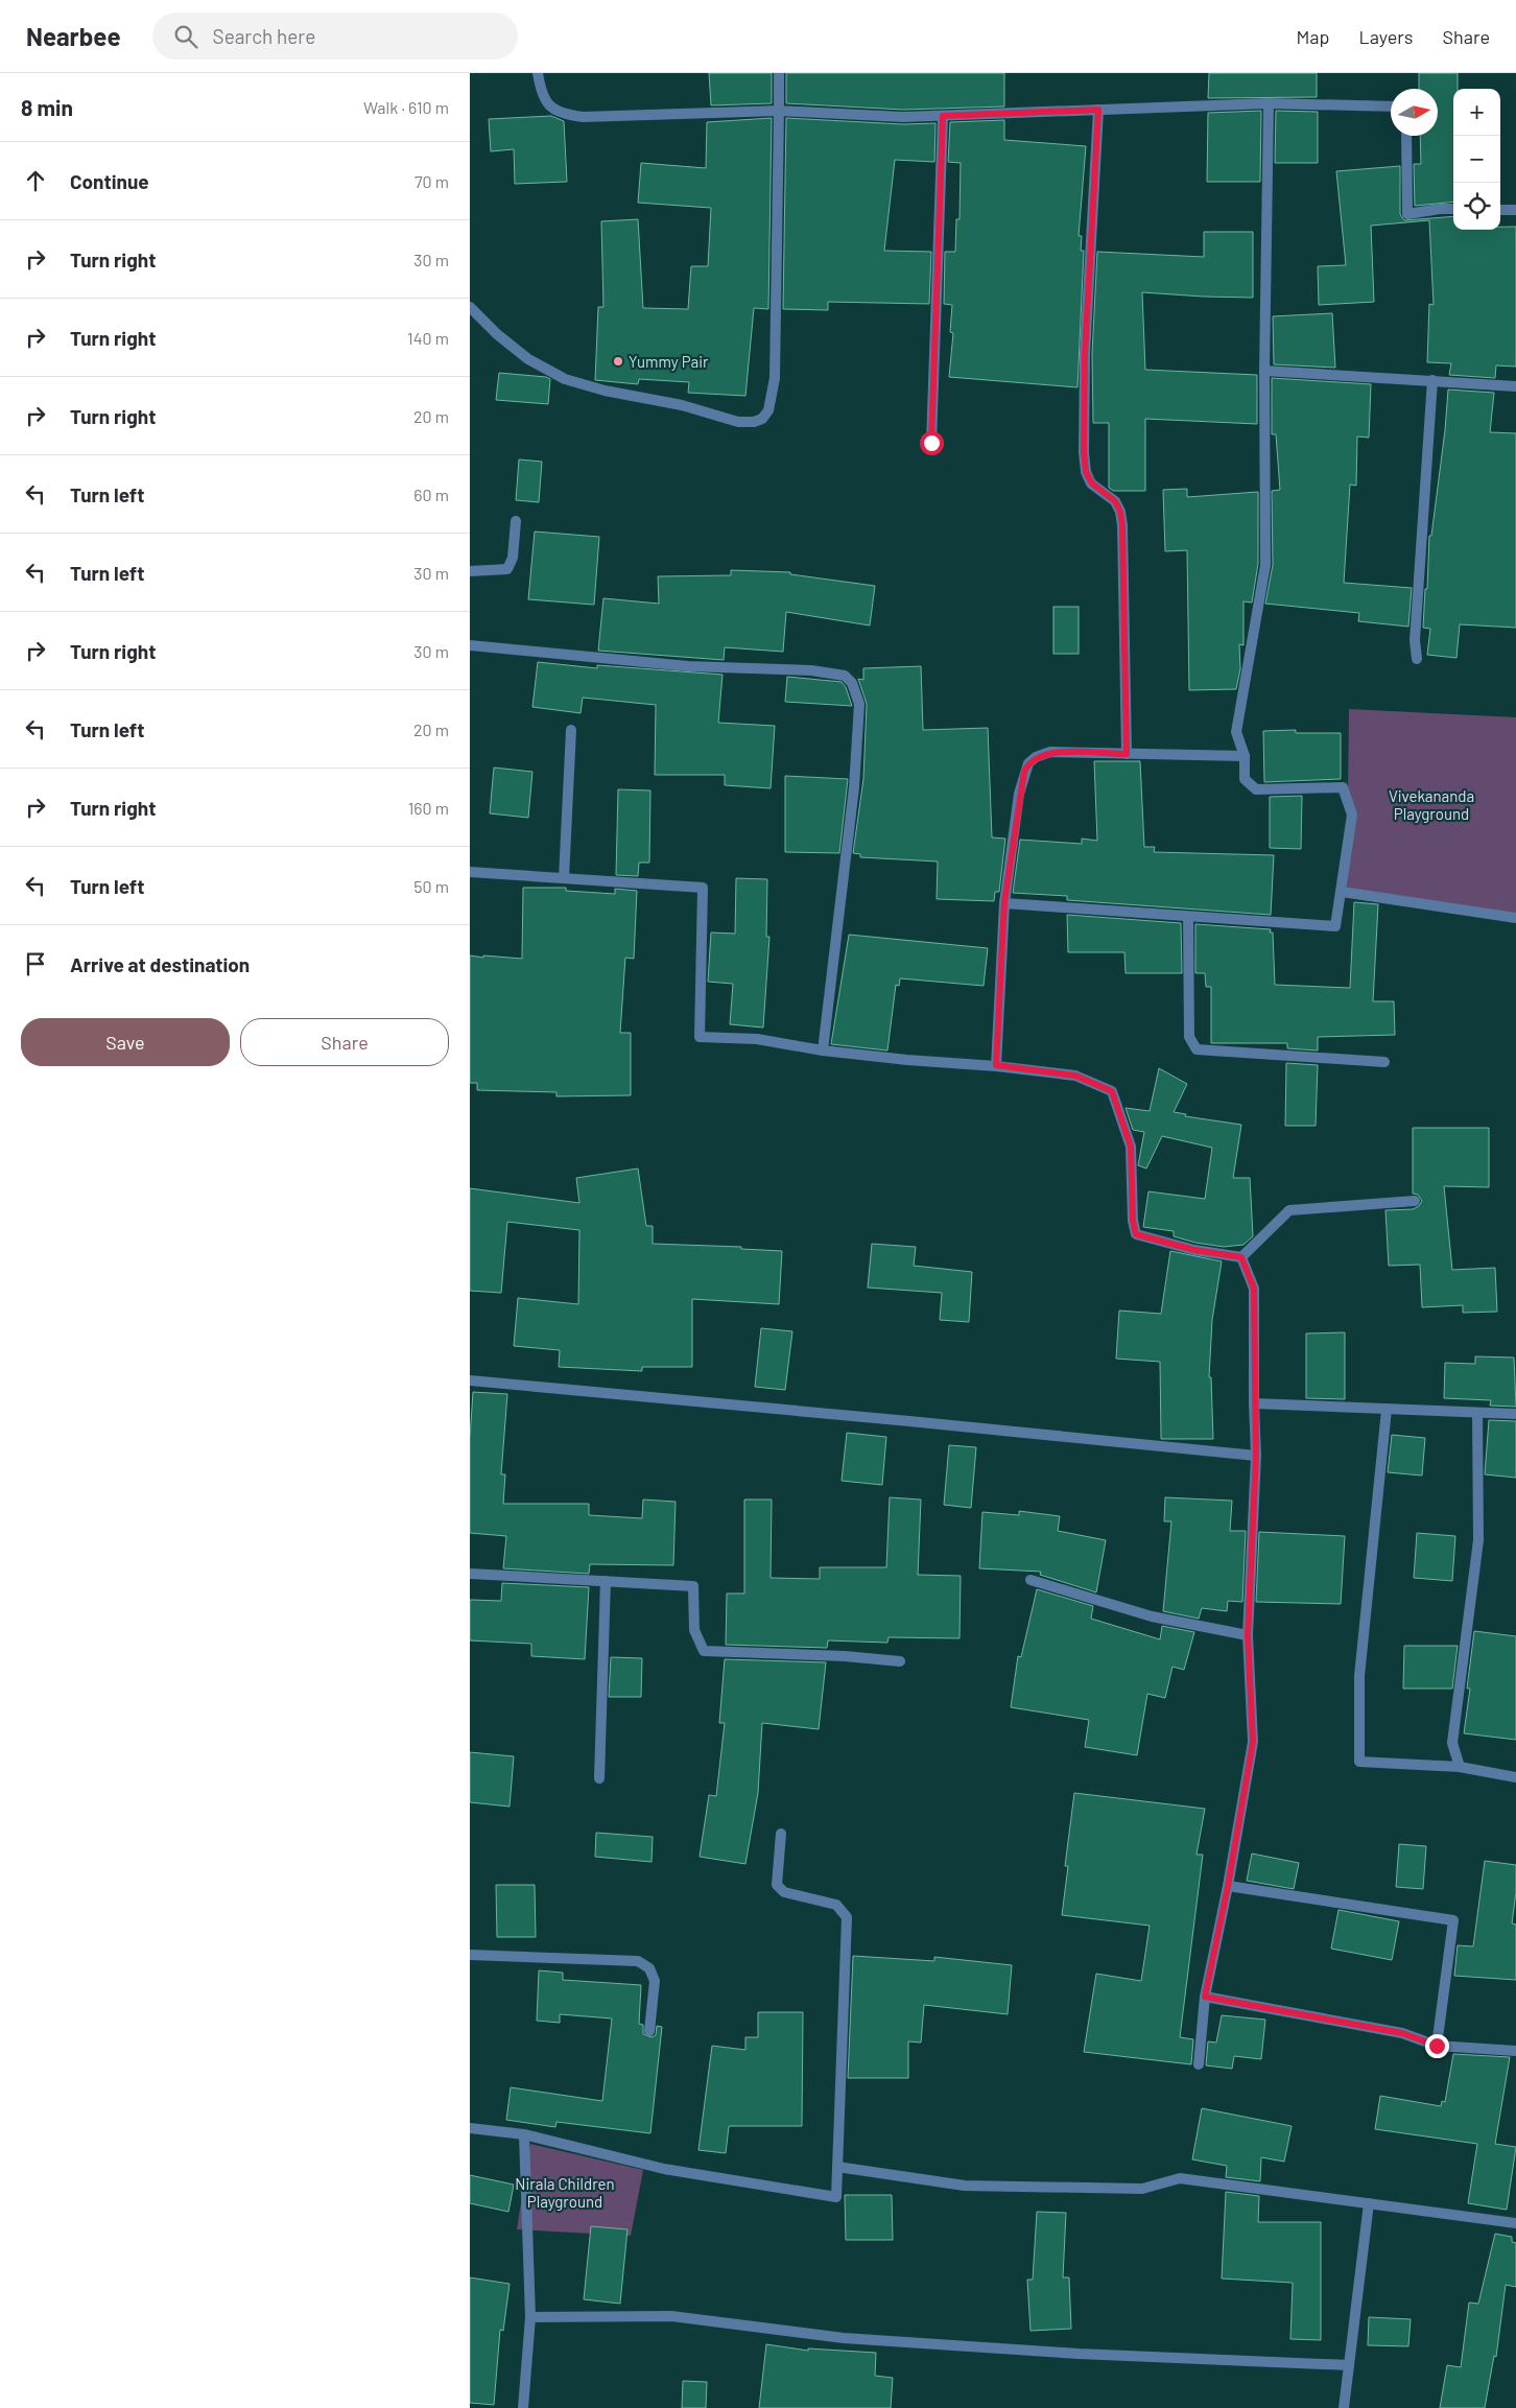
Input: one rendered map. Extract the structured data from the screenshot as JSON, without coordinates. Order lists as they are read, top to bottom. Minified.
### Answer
{"parks":["Vivekananda Playground","Nirala Children Playground"],"places":["Yummy Pair"],"north":"right","page":{"header":"Nearbee","search":"Search here","nav":["Map","Layers","Share"],"heading":["8 min","Walk · 610 m"],"map_buttons":["+","−"],"list":[["Continue","70 m"],["Turn right","30 m"],["Turn right","140 m"],["Turn right","20 m"],["Turn left","60 m"],["Turn left","30 m"],["Turn right","30 m"],["Turn left","20 m"],["Turn right","160 m"],["Turn left","50 m"],"Arrive at destination"],"buttons":["Save","Share"]}}
